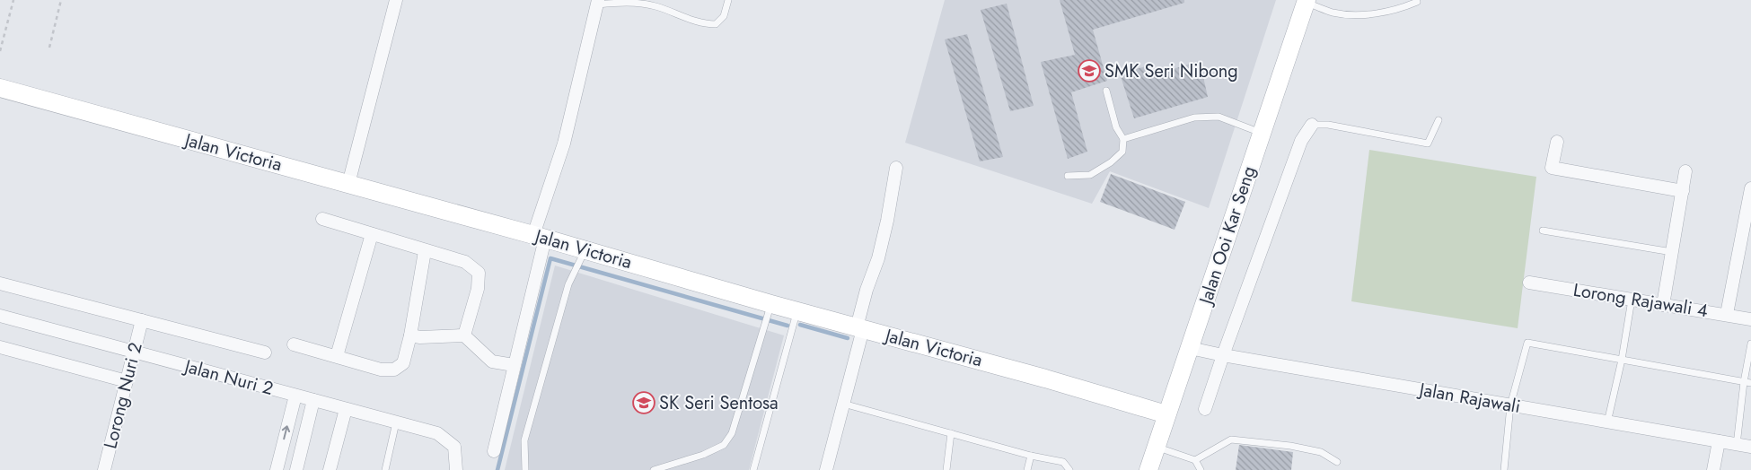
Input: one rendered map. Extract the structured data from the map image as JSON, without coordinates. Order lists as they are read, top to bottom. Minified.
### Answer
{"streets":{"street":["Jalan Victoria","Jalan Ooi Kar Seng","Lorong Rajawali 4","Jalan Nuri 2","Lorong Nuri 2","Jalan Rajawali"]},"crossings":[["Jalan Victoria","Jalan Ooi Kar Seng"],["Jalan Ooi Kar Seng","Jalan Rajawali"],["Jalan Nuri 2","Lorong Nuri 2"]],"places":{"school or university":["SMK Seri Nibong","SK Seri Sentosa"]}}
